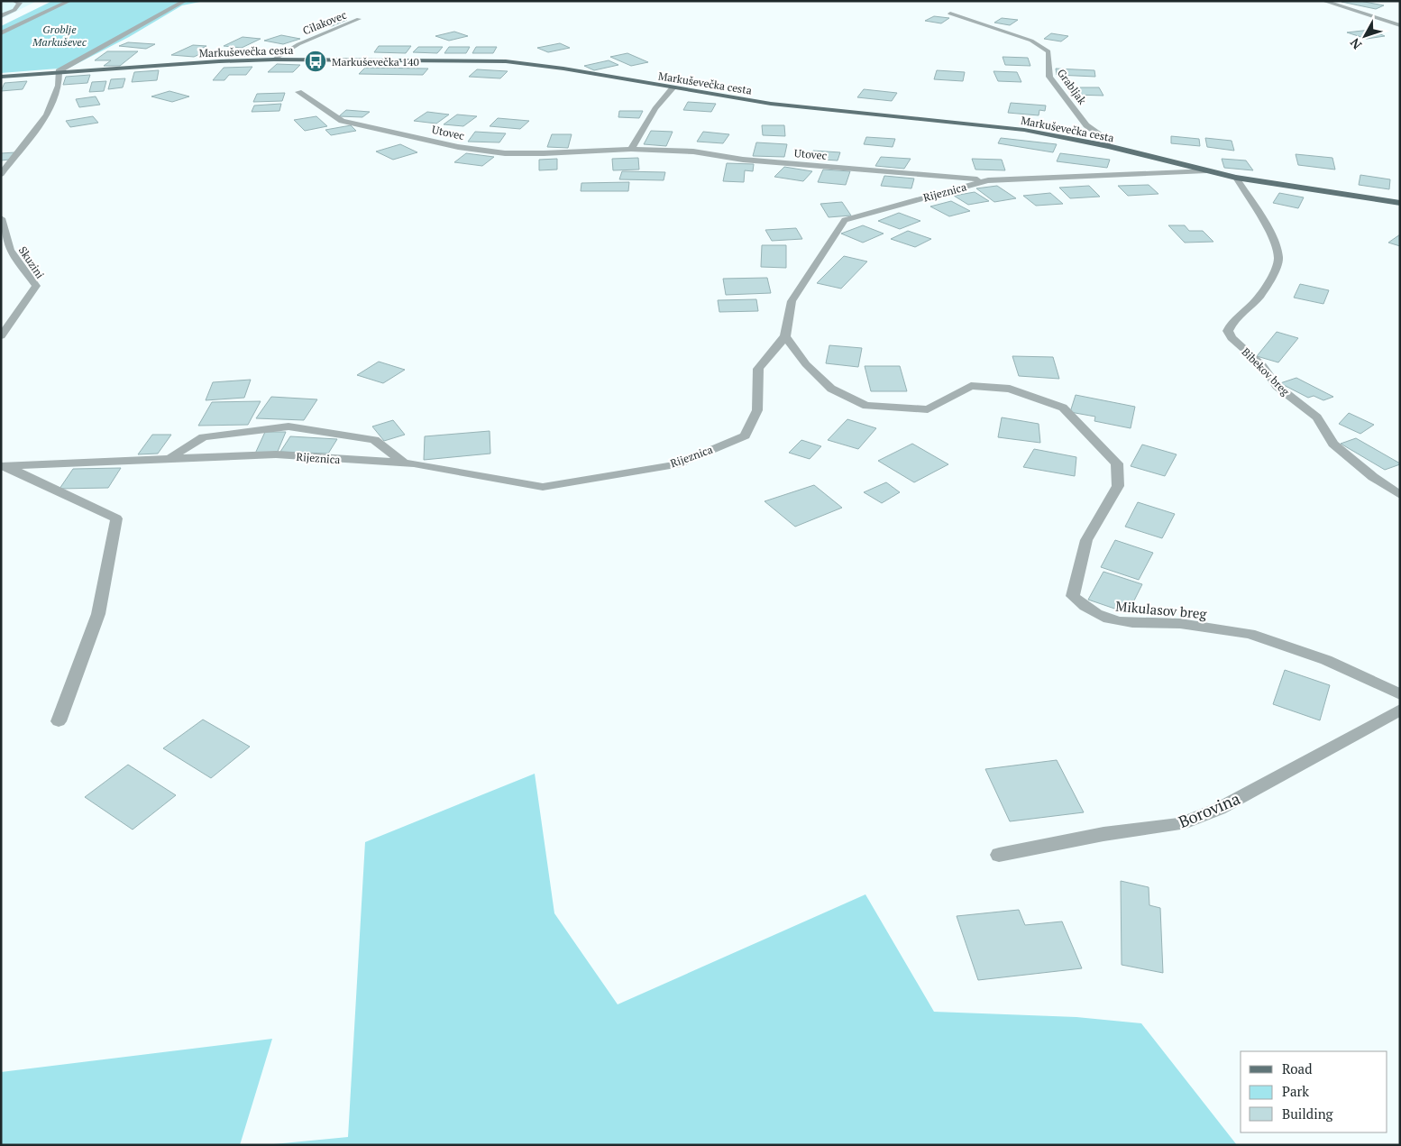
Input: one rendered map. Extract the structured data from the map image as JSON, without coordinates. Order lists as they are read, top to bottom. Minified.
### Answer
{"streets":{"main road":["Markuševečka cesta"],"street":["Cilakovec","Grabljak","Utovec","Rijeznica","Skuzini","Bibekov breg","Mikulasov breg","Borovina"]},"crossings":[["Cilakovec","Markuševečka cesta"],["Markuševečka cesta","Grabljak"],["Markuševečka cesta","Rijeznica"],["Markuševečka cesta","Bibekov breg"],["Utovec","Rijeznica"],["Rijeznica","Mikulasov breg"]],"parks":["Groblje Markuševec"],"places":{"bus stop":["Markuševečka 140"]},"legend":["Road","Park","Building"],"north":"bottom left"}
